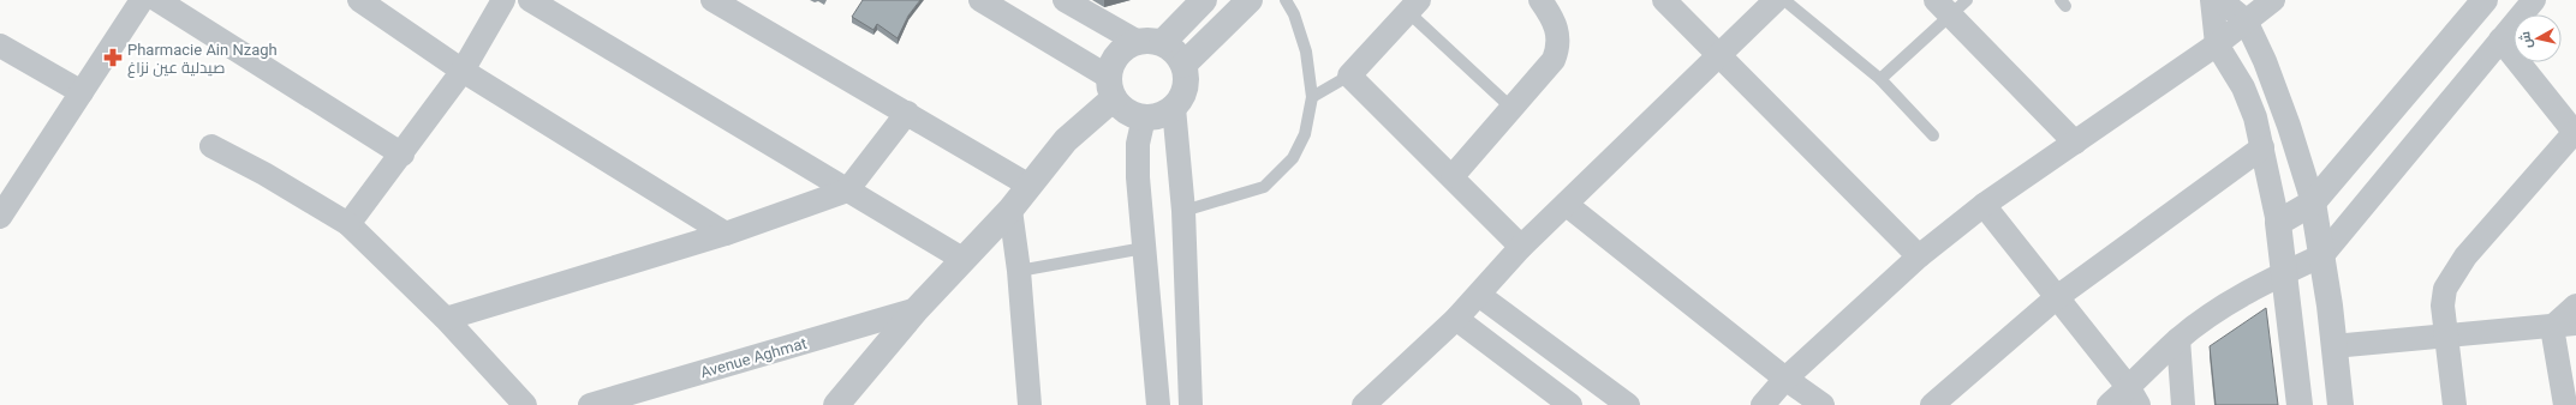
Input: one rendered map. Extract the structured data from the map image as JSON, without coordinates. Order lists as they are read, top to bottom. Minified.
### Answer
{"streets":{"street":["Avenue Aghmat"]},"places":{"pharmacy":["Pharmacie Ain Nzagh صيدلية عين نزاغ"]},"north":"left"}
